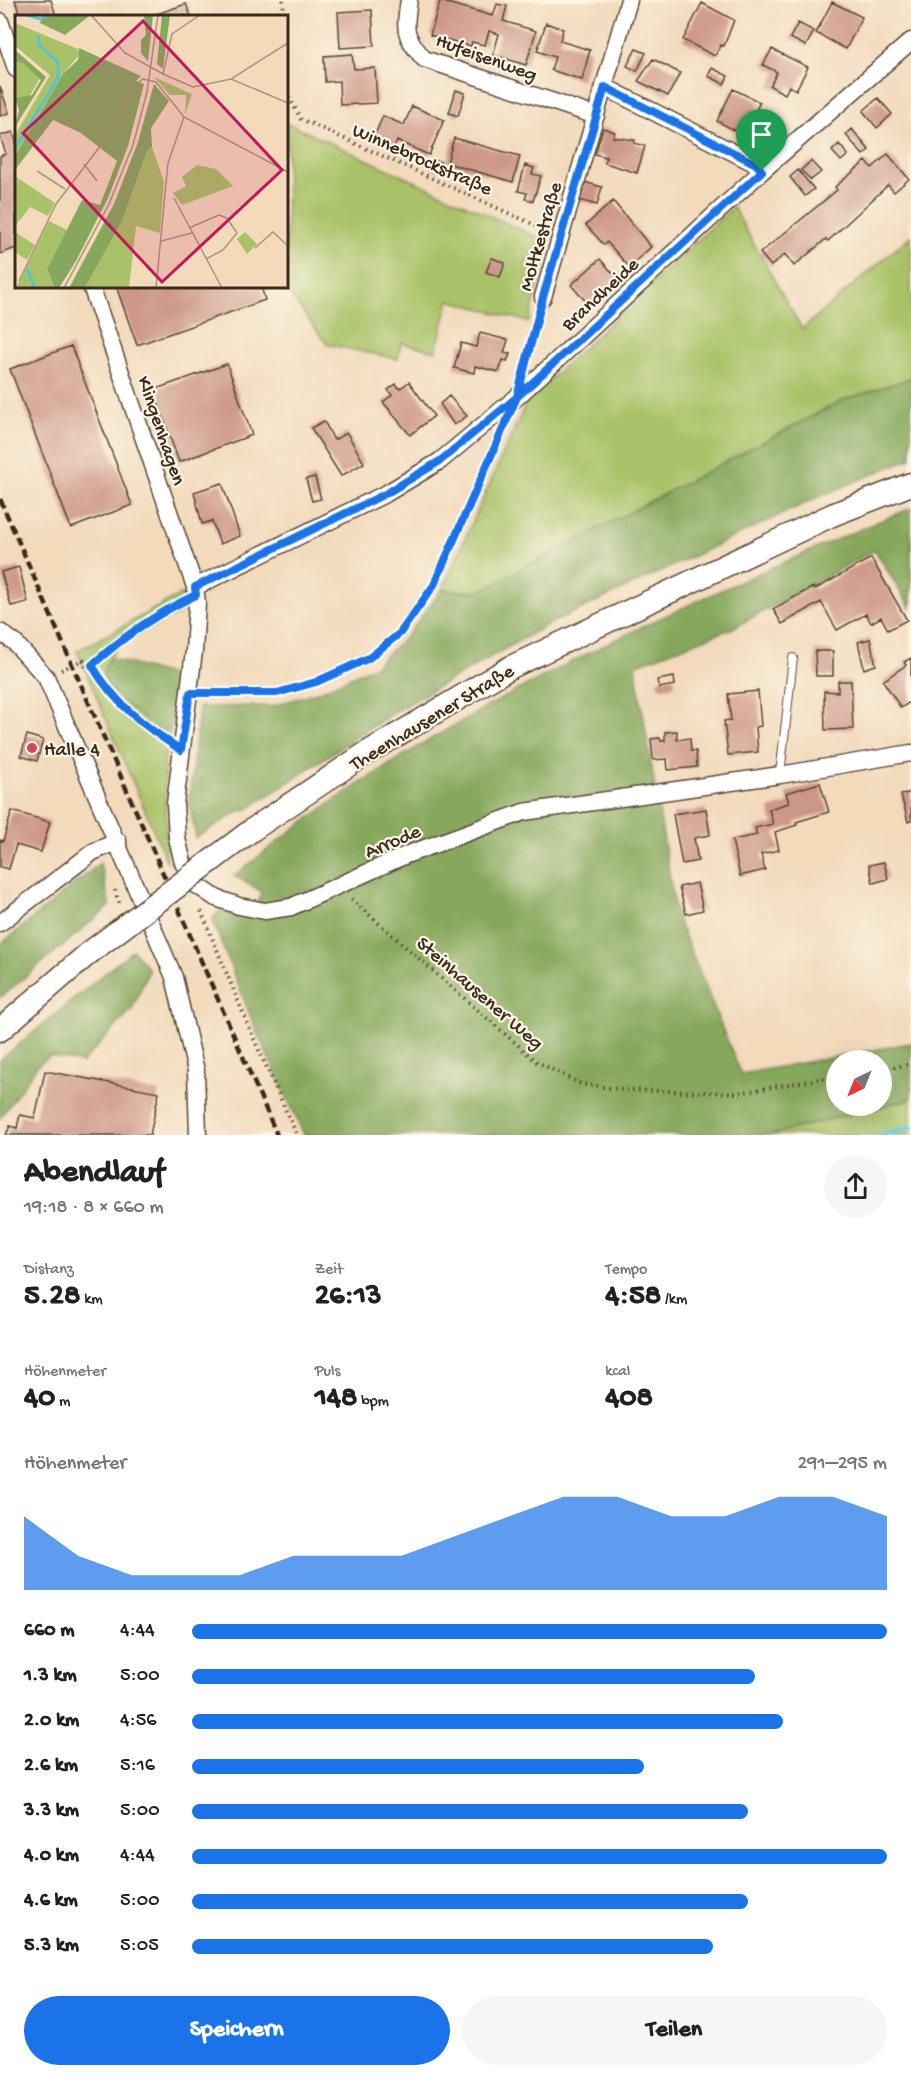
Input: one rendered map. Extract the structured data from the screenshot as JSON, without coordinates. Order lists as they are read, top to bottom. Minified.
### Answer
{"streets":{"main road":["Theenhausener Straße"],"street":["Hufeisenweg","Moltkestraße","Brandheide","Klingenhagen","Arrode"],"path":["Winnebrockstraße","Steinhausener Weg"]},"crossings":[["Hufeisenweg","Moltkestraße"],["Winnebrockstraße","Moltkestraße"],["Brandheide","Klingenhagen"],["Arrode","Steinhausener Weg"]],"places":["Halle 4"],"north":"bottom left","page":{"heading":["Abendlauf","19:18 · 8 × 660 m"],"stats":[["Distanz","5.28 km"],["Zeit","26:13"],["Tempo","4:58 /km"],["Höhenmeter","40 m"],["Puls","148 bpm"],["kcal","408"]],"chart":["Höhenmeter","291–295 m"],"list":[{"name":"660 m","note":"4:44"},{"name":"1.3 km","note":"5:00"},{"name":"2.0 km","note":"4:56"},{"name":"2.6 km","note":"5:16"},{"name":"3.3 km","note":"5:00"},{"name":"4.0 km","note":"4:44"},{"name":"4.6 km","note":"5:00"},{"name":"5.3 km","note":"5:05"}],"buttons":["Speichern","Teilen"]}}
